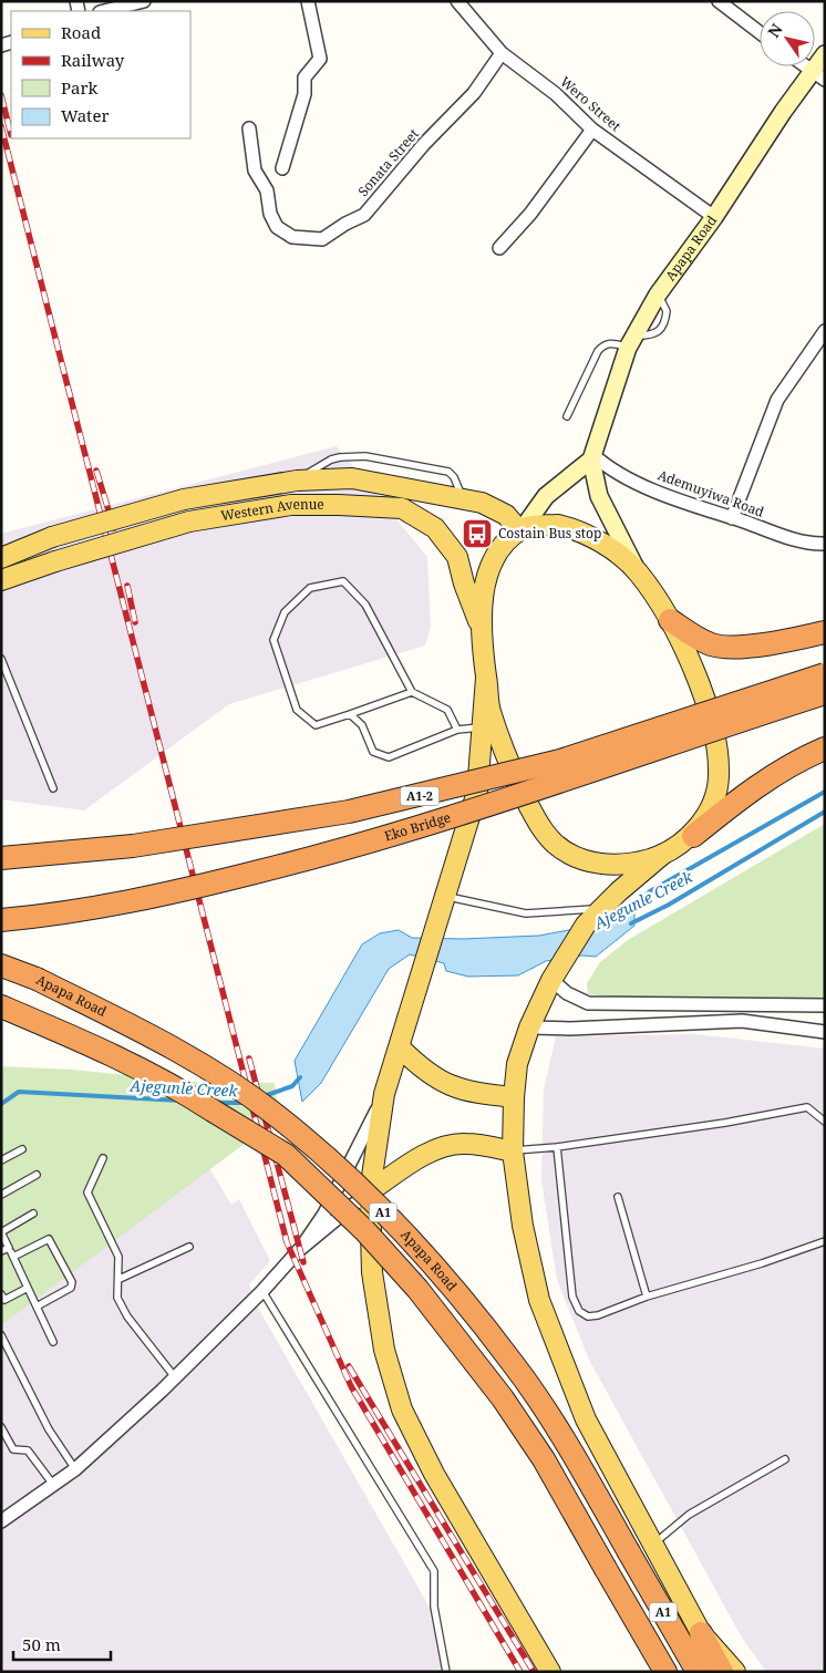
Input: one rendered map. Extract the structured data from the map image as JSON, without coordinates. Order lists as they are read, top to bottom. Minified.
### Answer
{"streets":{"highway":["Apapa Road","A1-2","Eko Bridge","A1"],"main road":["Western Avenue"],"street":["Wero Street","Sonata Street","Ademuyiwa Road"]},"crossings":[["Wero Street","Sonata Street"],["Wero Street","Apapa Road"],["Apapa Road","Ademuyiwa Road"]],"water":["Ajegunle Creek"],"places":{"bus stop":["Costain Bus stop"]},"legend":["Road","Railway","Park","Water"],"scale_bar":"50 m","north":"top left"}
